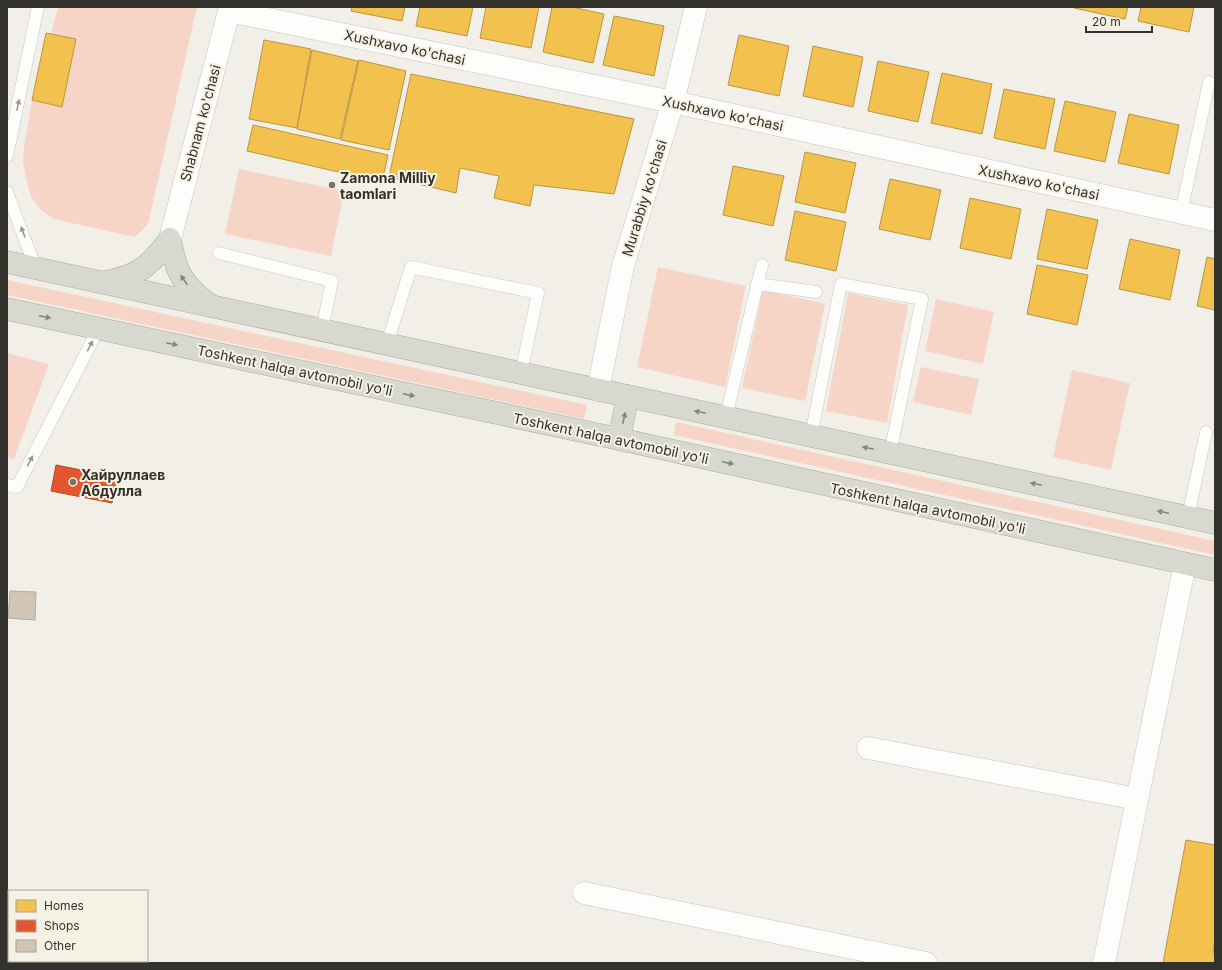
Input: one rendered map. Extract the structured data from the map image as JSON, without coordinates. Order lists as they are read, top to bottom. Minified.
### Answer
{"streets":{"highway":["Toshkent halqa avtomobil yo'li"],"street":["Xushxavo ko'chasi","Shabnam ko'chasi","Murabbiy ko'chasi"]},"crossings":[["Xushxavo ko'chasi","Shabnam ko'chasi"],["Xushxavo ko'chasi","Murabbiy ko'chasi"]],"places":["Zamona Milliy taomlari","Хайруллаев Абдулла"],"legend":["Homes","Shops","Other"],"scale_bar":"20 m"}
